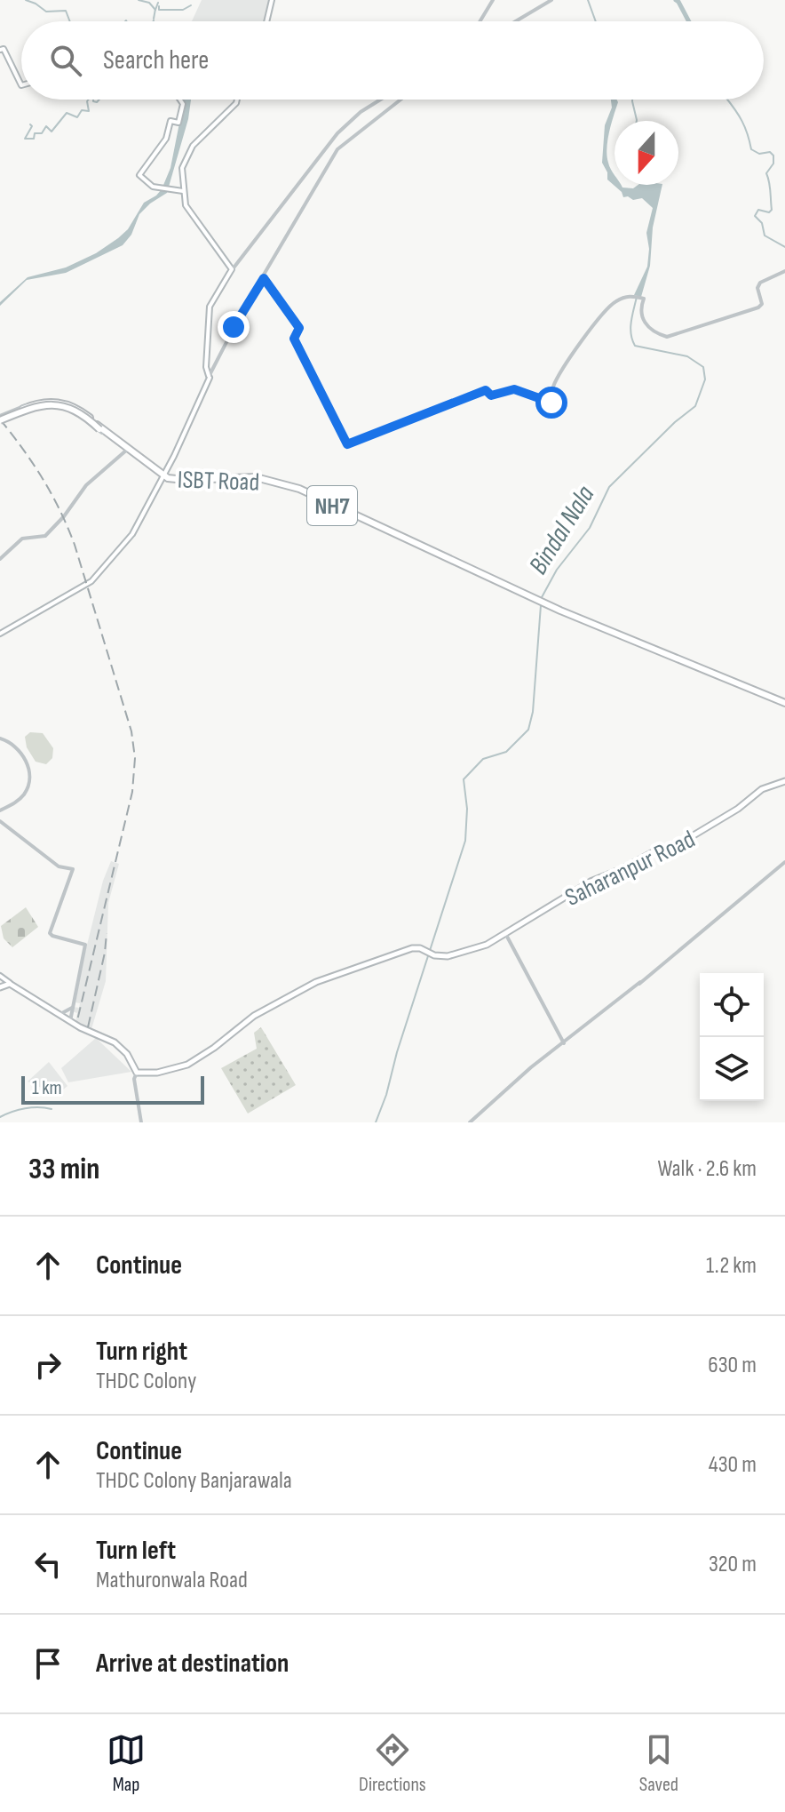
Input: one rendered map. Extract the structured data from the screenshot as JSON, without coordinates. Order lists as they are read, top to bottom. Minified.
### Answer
{"streets":{"highway":["ISBT Road","NH7"],"main road":["Saharanpur Road"]},"crossings":[["ISBT Road","NH7"]],"water":["Bindal Nala"],"scale_bar":"1 km","north":"bottom","page":{"search":"Search here","scale":"1 km","heading":["33 min","Walk · 2.6 km"],"list":[["Continue","1.2 km"],["Turn right","THDC Colony","630 m"],["Continue","THDC Colony Banjarawala","430 m"],["Turn left","Mathuronwala Road","320 m"],"Arrive at destination"],"nav":["Map","Directions","Saved"]}}
